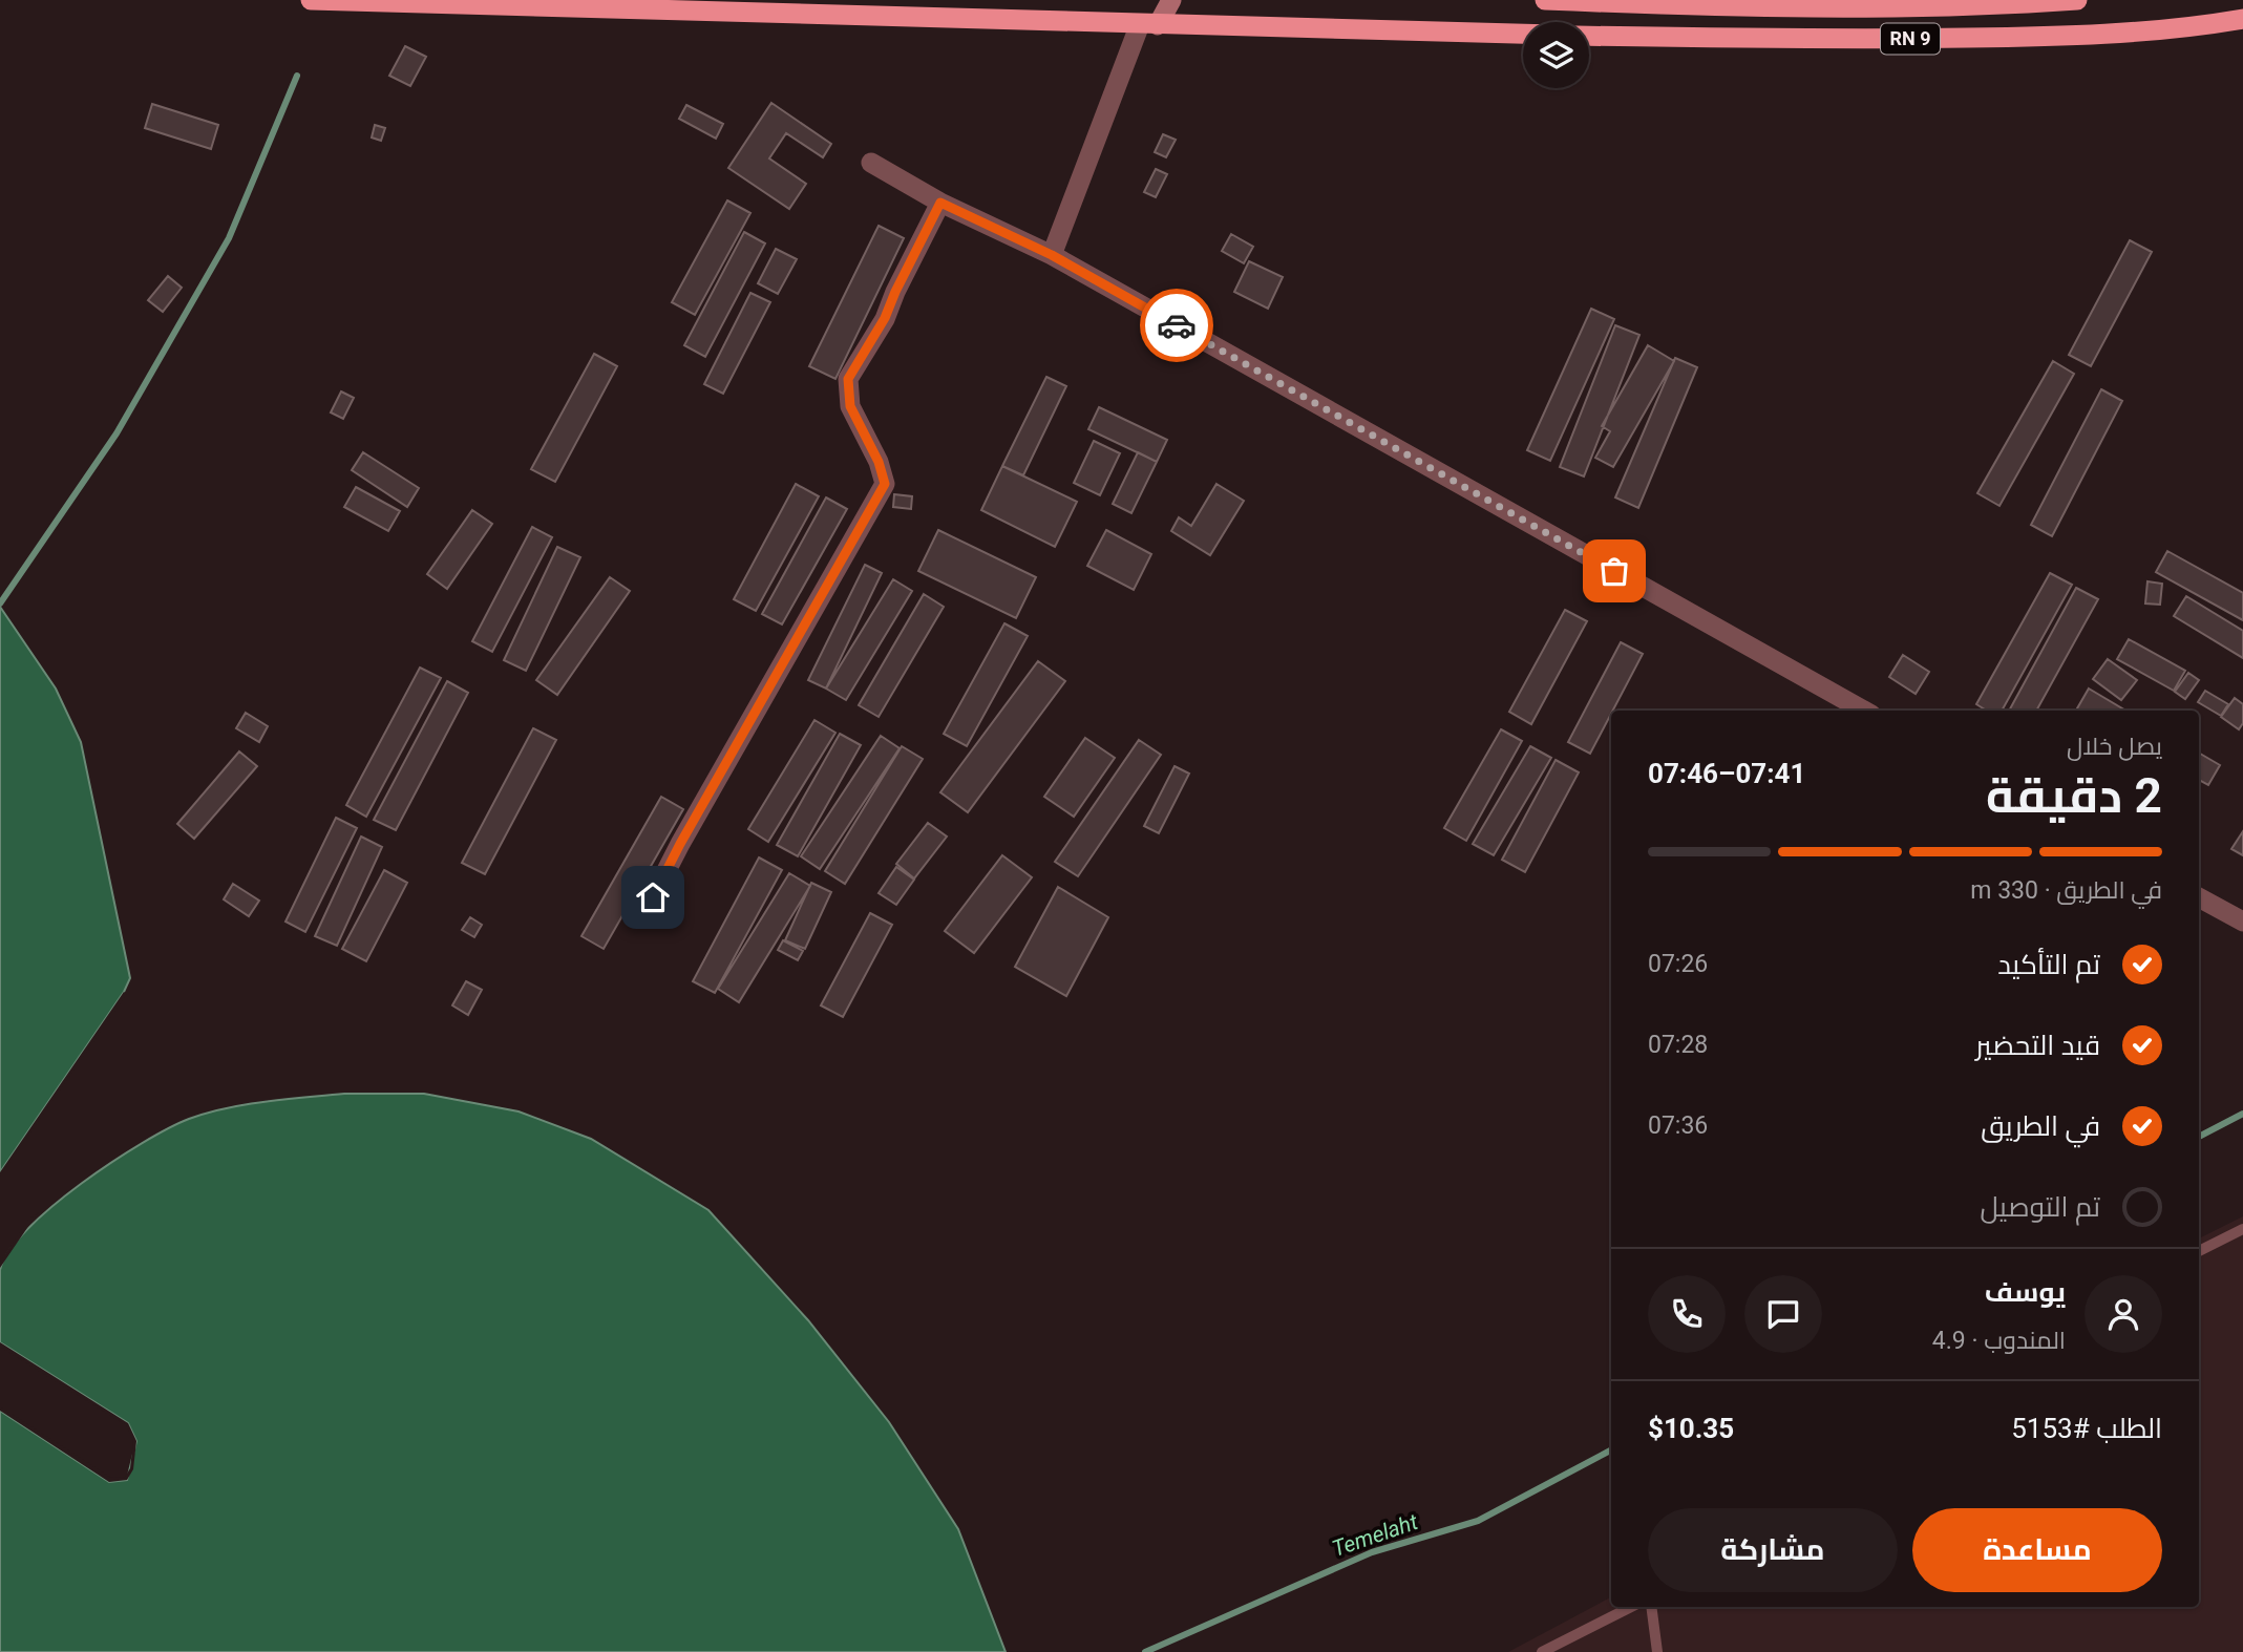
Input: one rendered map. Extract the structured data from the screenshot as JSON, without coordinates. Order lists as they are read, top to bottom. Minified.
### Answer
{"streets":{"highway":["RN 9"]},"water":["Temelaht"],"page":{"heading":["2 دقيقة","يصل خلال","07:41–07:46"],"panel":["يوسف","المندوب · 4.9","الطلب #5153","$10.35"],"bar":"في الطريق · 330 m","list":[["تم التأكيد","07:26"],["قيد التحضير","07:28"],["في الطريق","07:36"],"تم التوصيل"],"buttons":["مساعدة","مشاركة"]}}
